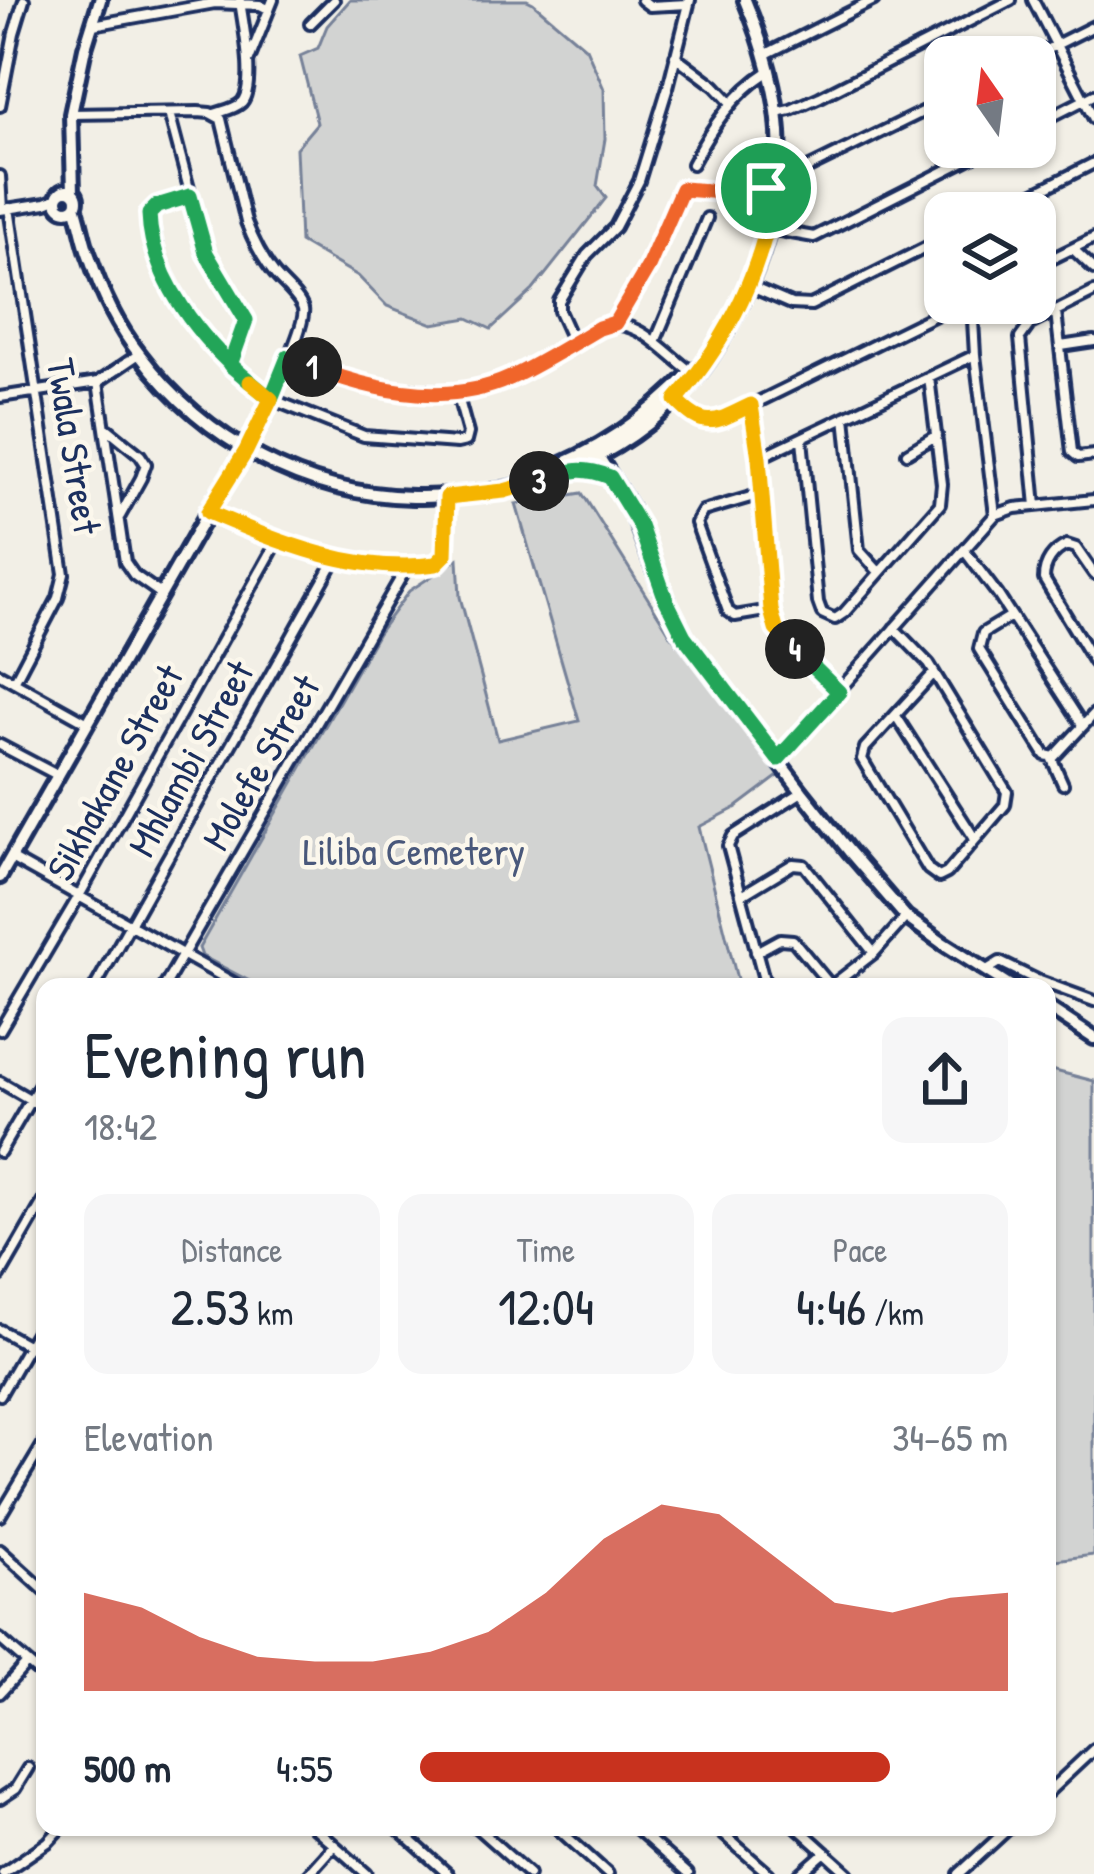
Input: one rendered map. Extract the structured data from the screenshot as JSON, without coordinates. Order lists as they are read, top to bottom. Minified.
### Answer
{"streets":{"street":["Twala Street","Mhlambi Street","Molefe Street","Sikhakane Street"]},"parks":["Liliba Cemetery"],"north":"top","page":{"pins":["1","3","4"],"heading":["Evening run","18:42"],"stats":[["Distance","2.53 km"],["Time","12:04"],["Pace","4:46 /km"]],"chart":["Elevation","34–65 m"],"list":[{"name":"500 m","note":"4:55"}]}}
